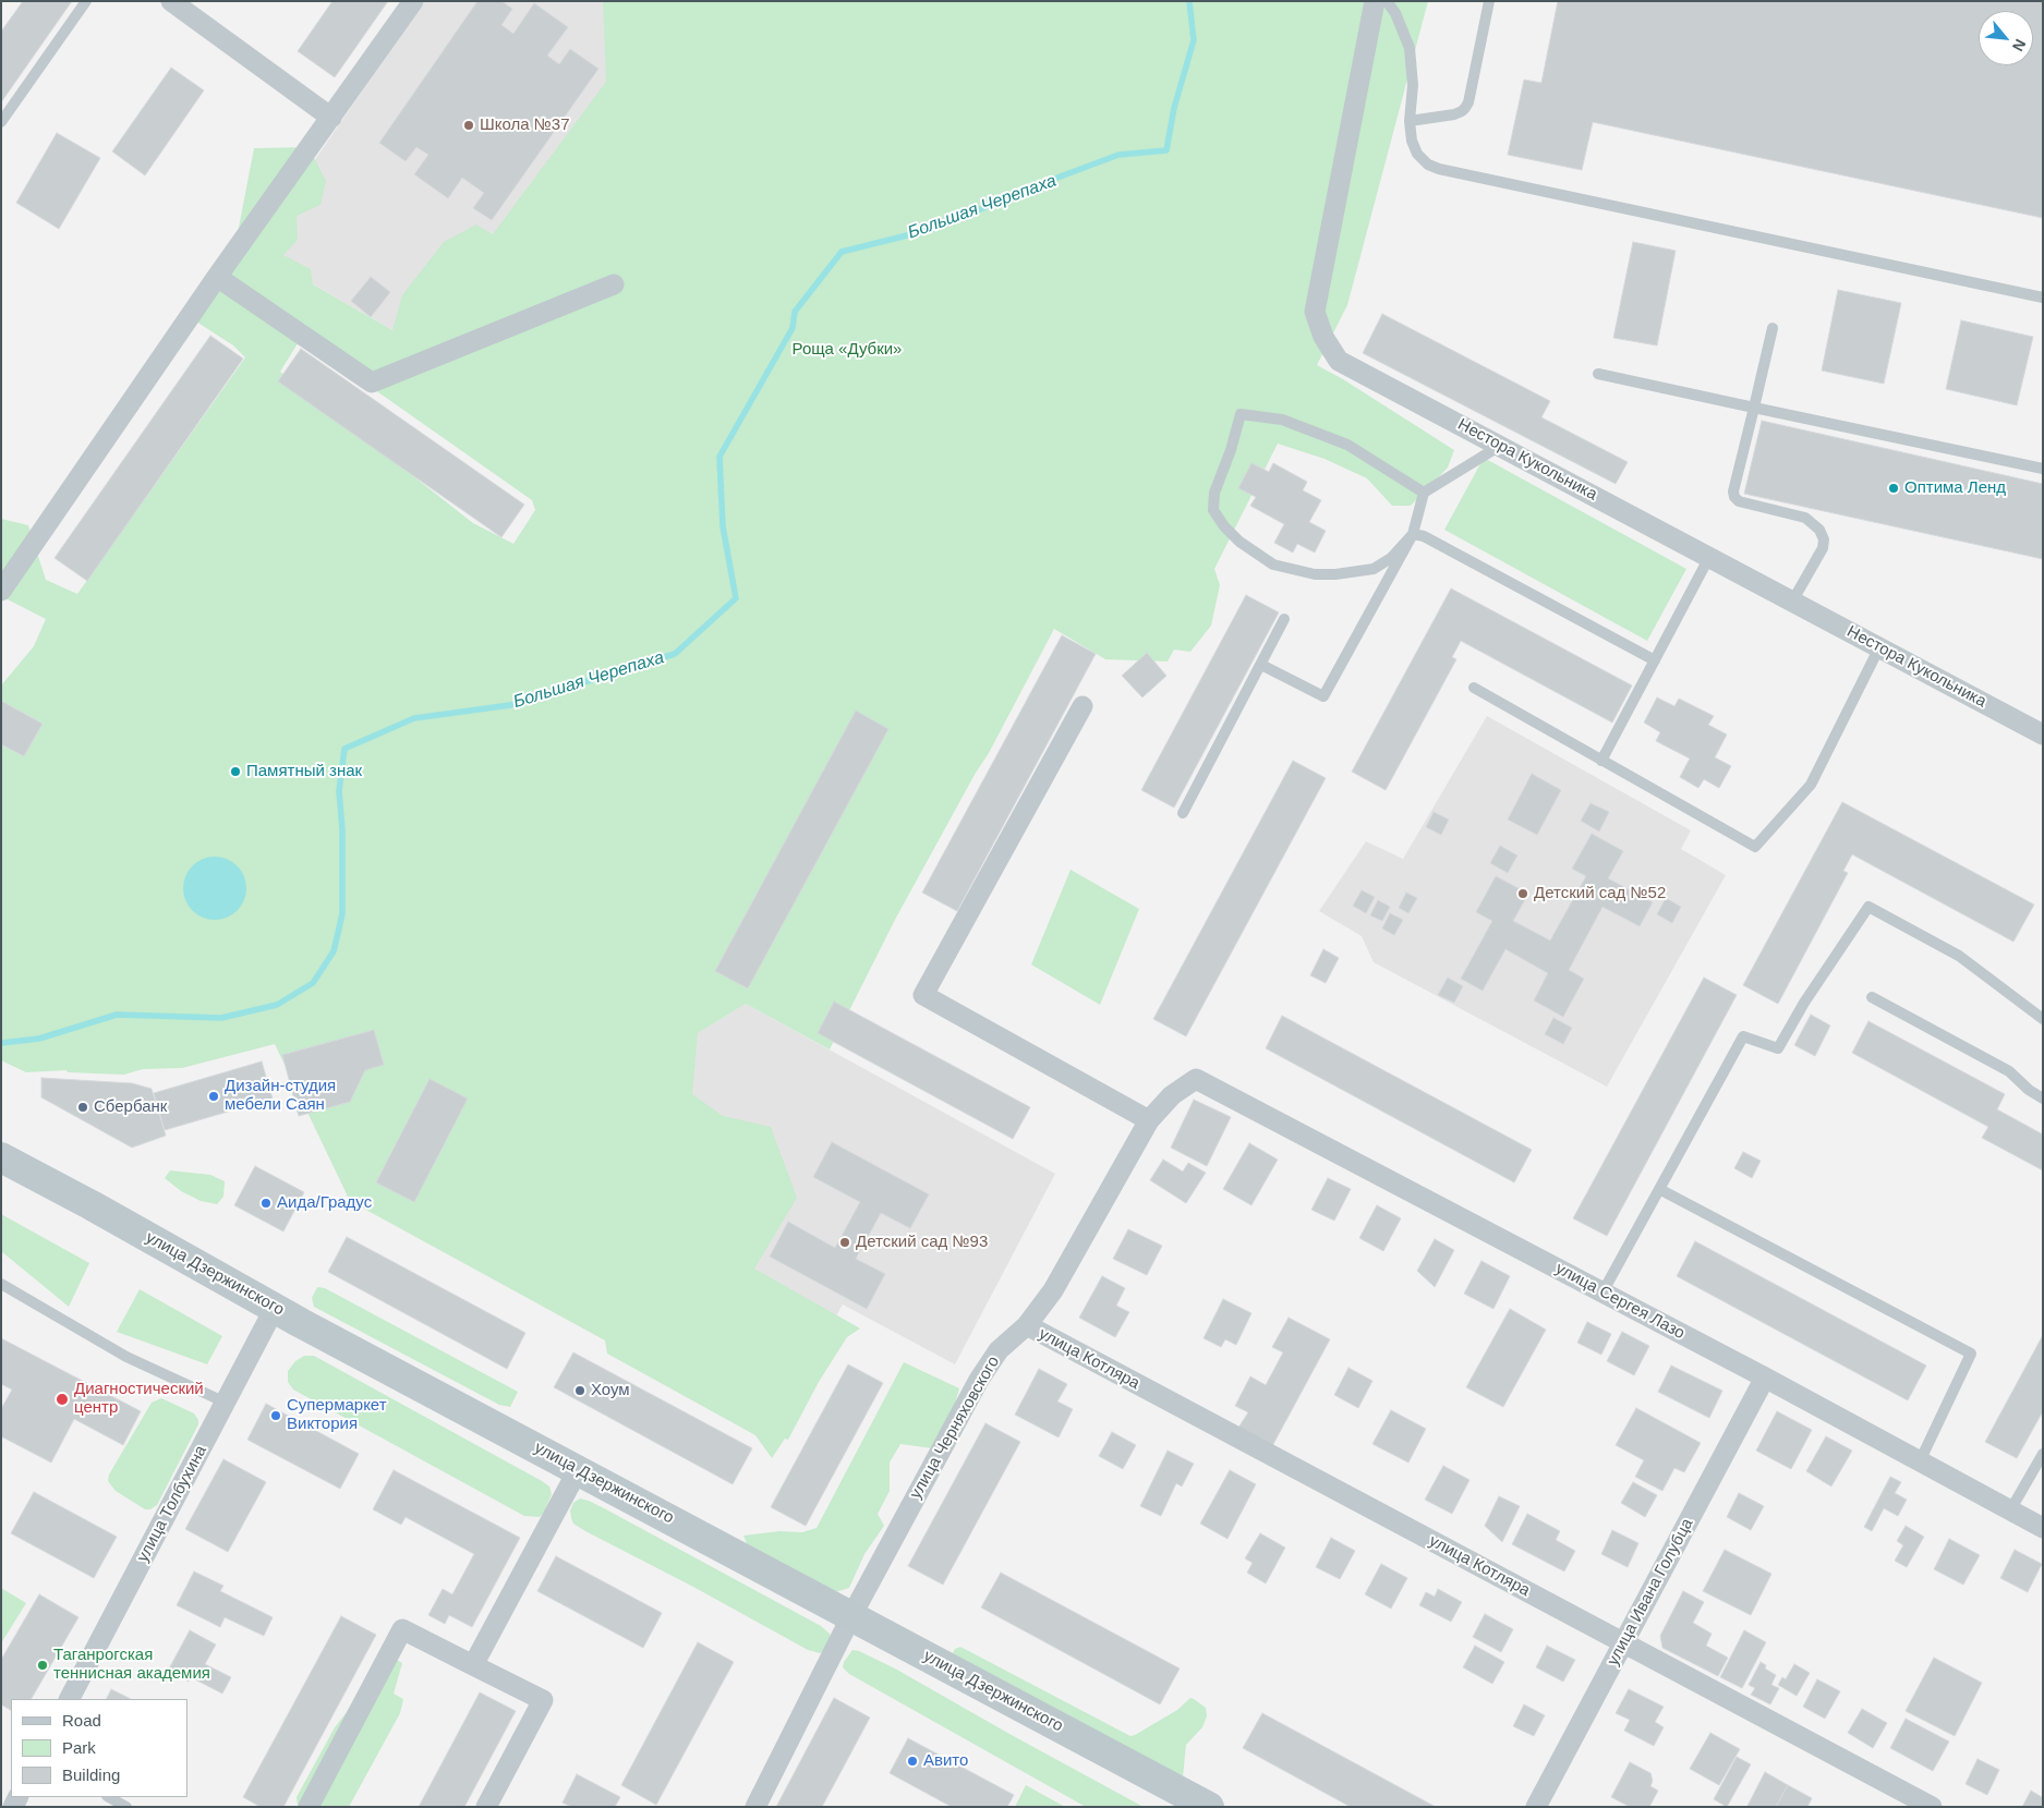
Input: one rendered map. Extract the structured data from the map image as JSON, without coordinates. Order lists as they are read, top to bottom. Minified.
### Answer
{"streets":{"main road":["улица Дзержинского"],"street":["Нестора Кукольника","улица Сергея Лазо","улица Котляра","улица Черняховского","улица Толбухина","улица Ивана Голубца"]},"crossings":[["улица Дзержинского","улица Черняховского"],["улица Дзержинского","улица Толбухина"],["улица Сергея Лазо","улица Черняховского"],["улица Сергея Лазо","улица Ивана Голубца"],["улица Котляра","улица Черняховского"],["улица Котляра","улица Ивана Голубца"]],"water":["Большая Черепаха"],"parks":["Роща «Дубки»"],"places":["Школа №37","Оптима Ленд","Памятный знак","Детский сад №52","Дизайн-студия мебели Саян","Сбербанк","Аида/Градус","Детский сад №93","Хоум","Диагностический центр","Супермаркет Виктория","Таганрогская теннисная академия","Авито"],"legend":["Road","Park","Building"],"north":"bottom right"}
